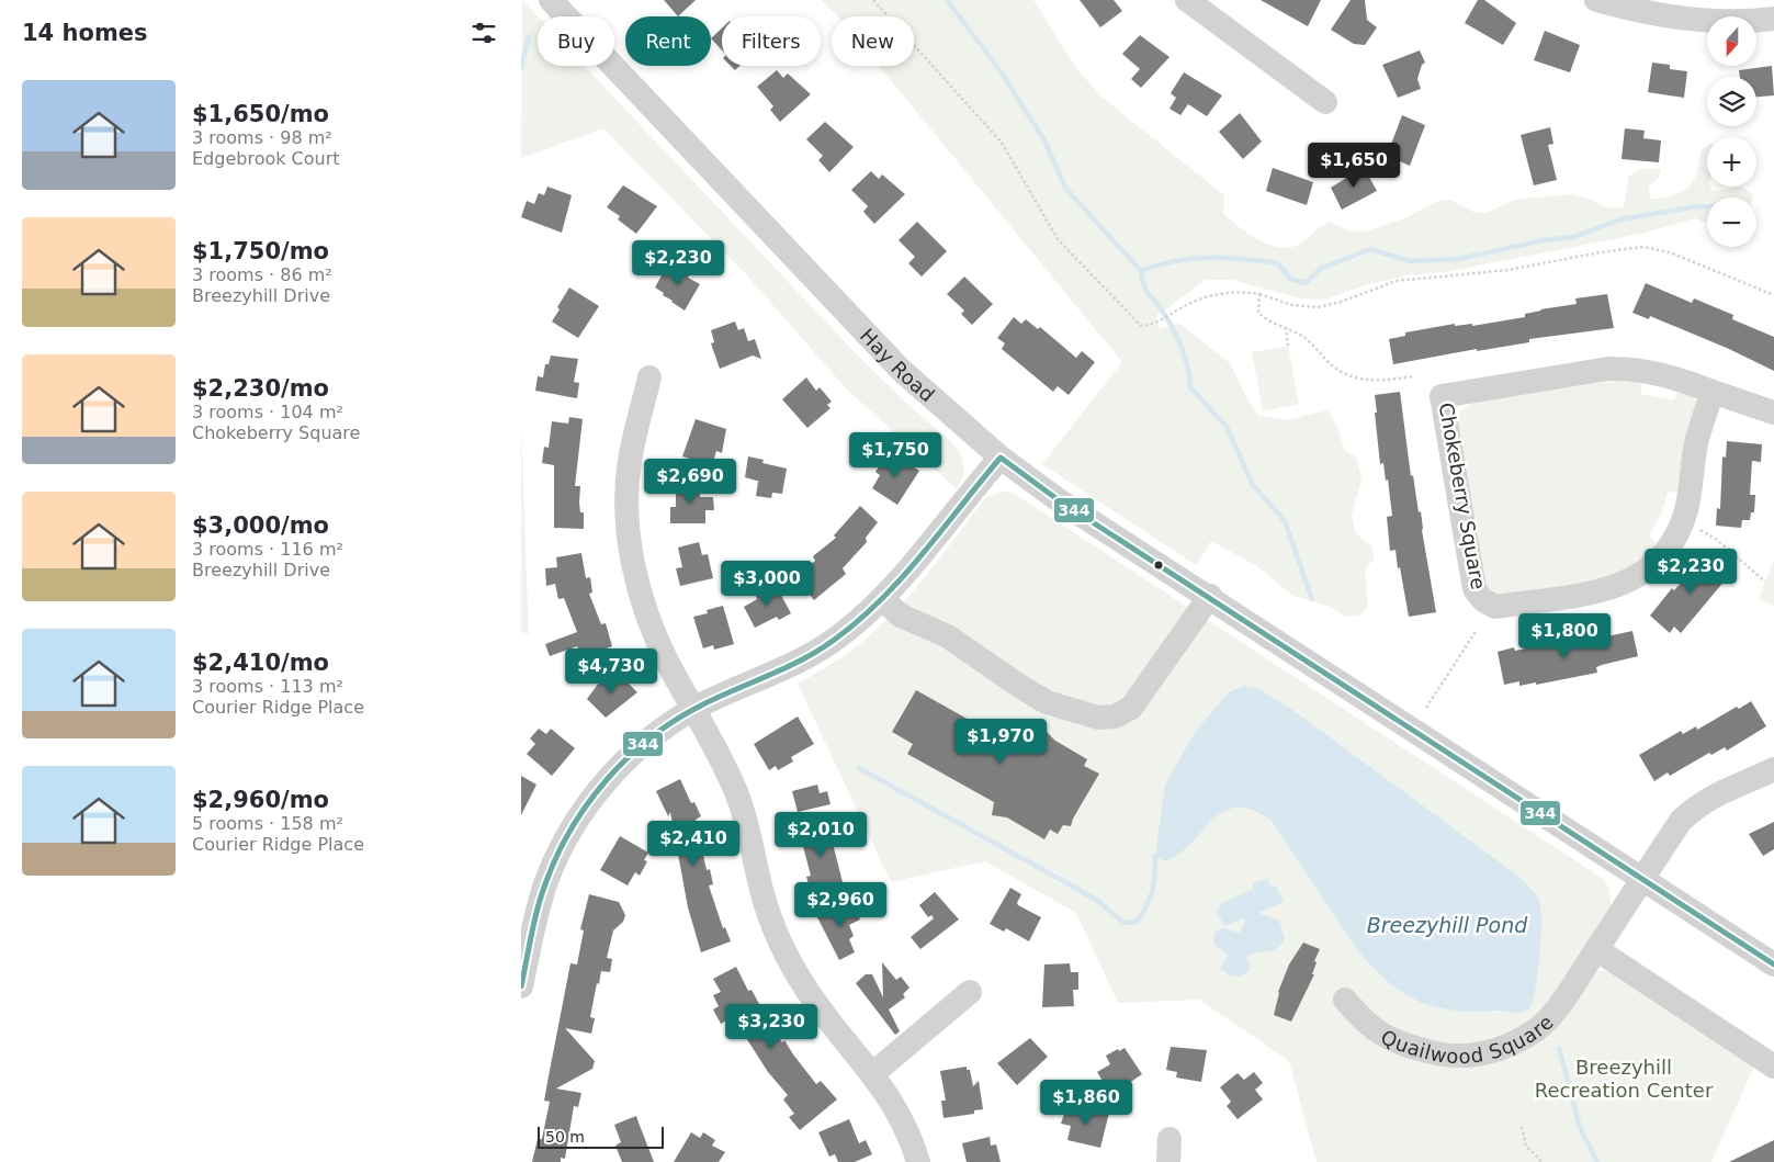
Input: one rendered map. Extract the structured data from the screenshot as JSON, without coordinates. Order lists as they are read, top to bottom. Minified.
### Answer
{"streets":{"street":["Hay Road","Chokeberry Square","Quailwood Square"]},"crossings":[["Hay Road","Quailwood Square"]],"water":["Breezyhill Pond"],"parks":["Breezyhill Recreation Center"],"lines":["transit line 344"],"scale_bar":"50 m","north":"bottom","page":{"heading":"14 homes","map_buttons":["+","−"],"chip":["Buy","Rent","Filters","New"],"list":[{"name":"$1,650/mo","note":"3 rooms · 98 m² · Edgebrook Court"},{"name":"$1,750/mo","note":"3 rooms · 86 m² · Breezyhill Drive"},{"name":"$2,230/mo","note":"3 rooms · 104 m² · Chokeberry Square"},{"name":"$3,000/mo","note":"3 rooms · 116 m² · Breezyhill Drive"},{"name":"$2,410/mo","note":"3 rooms · 113 m² · Courier Ridge Place"},{"name":"$2,960/mo","note":"5 rooms · 158 m² · Courier Ridge Place"}],"price":["$1,650","$2,230","$1,750","$2,690","$2,230","$3,000","$1,800","$4,730","$1,970","$2,010","$2,410","$2,960","$3,230","$1,860"],"scale":"50 m"}}
